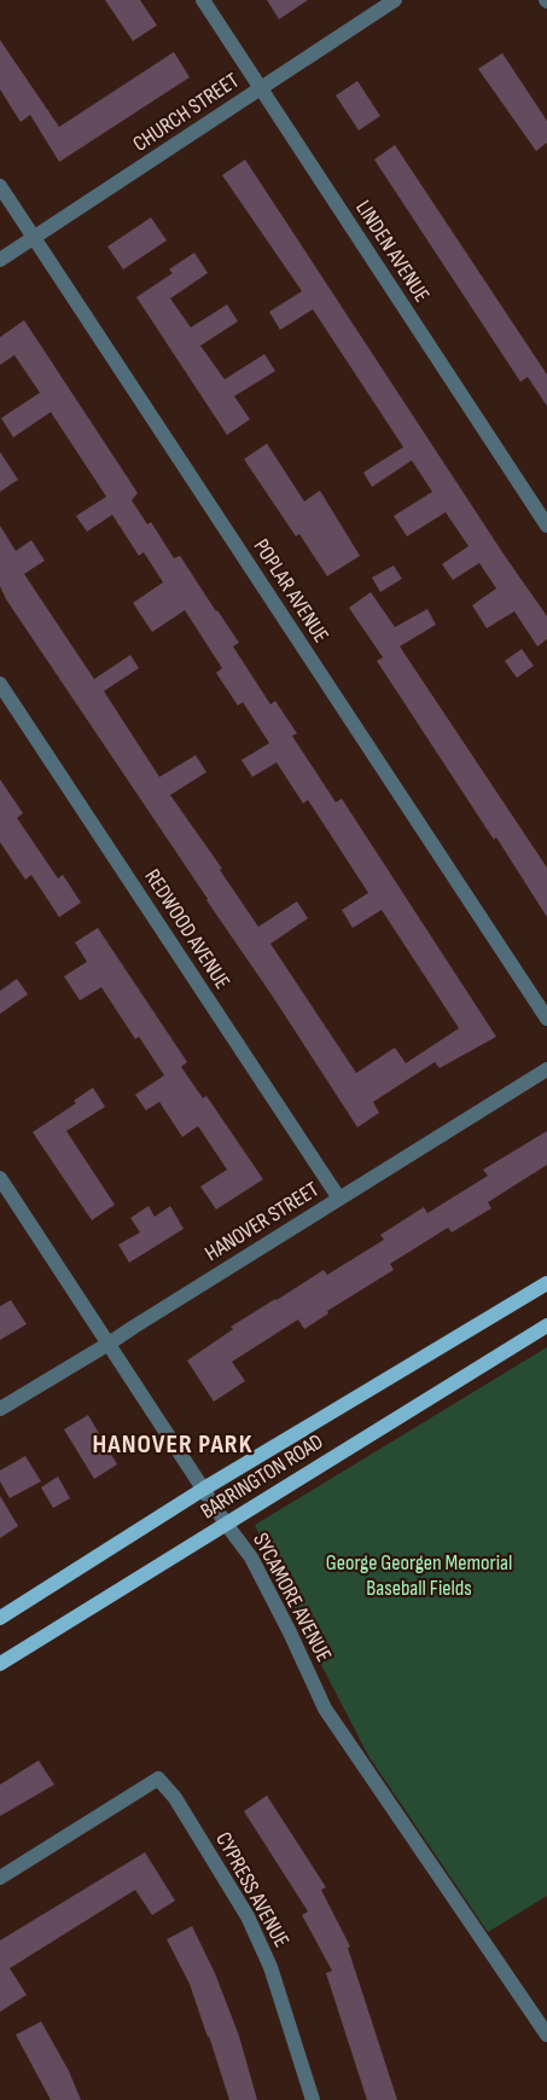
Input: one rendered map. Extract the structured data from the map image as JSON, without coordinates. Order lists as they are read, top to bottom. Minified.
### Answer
{"streets":{"main road":["BARRINGTON ROAD"],"street":["CHURCH STREET","LINDEN AVENUE","POPLAR AVENUE","REDWOOD AVENUE","HANOVER STREET","SYCAMORE AVENUE","CYPRESS AVENUE"]},"crossings":[["CHURCH STREET","LINDEN AVENUE"],["CHURCH STREET","POPLAR AVENUE"],["REDWOOD AVENUE","HANOVER STREET"],["HANOVER STREET","SYCAMORE AVENUE"],["BARRINGTON ROAD","SYCAMORE AVENUE"]],"districts":["HANOVER PARK"],"parks":["George Georgen Memorial Baseball Fields"]}
